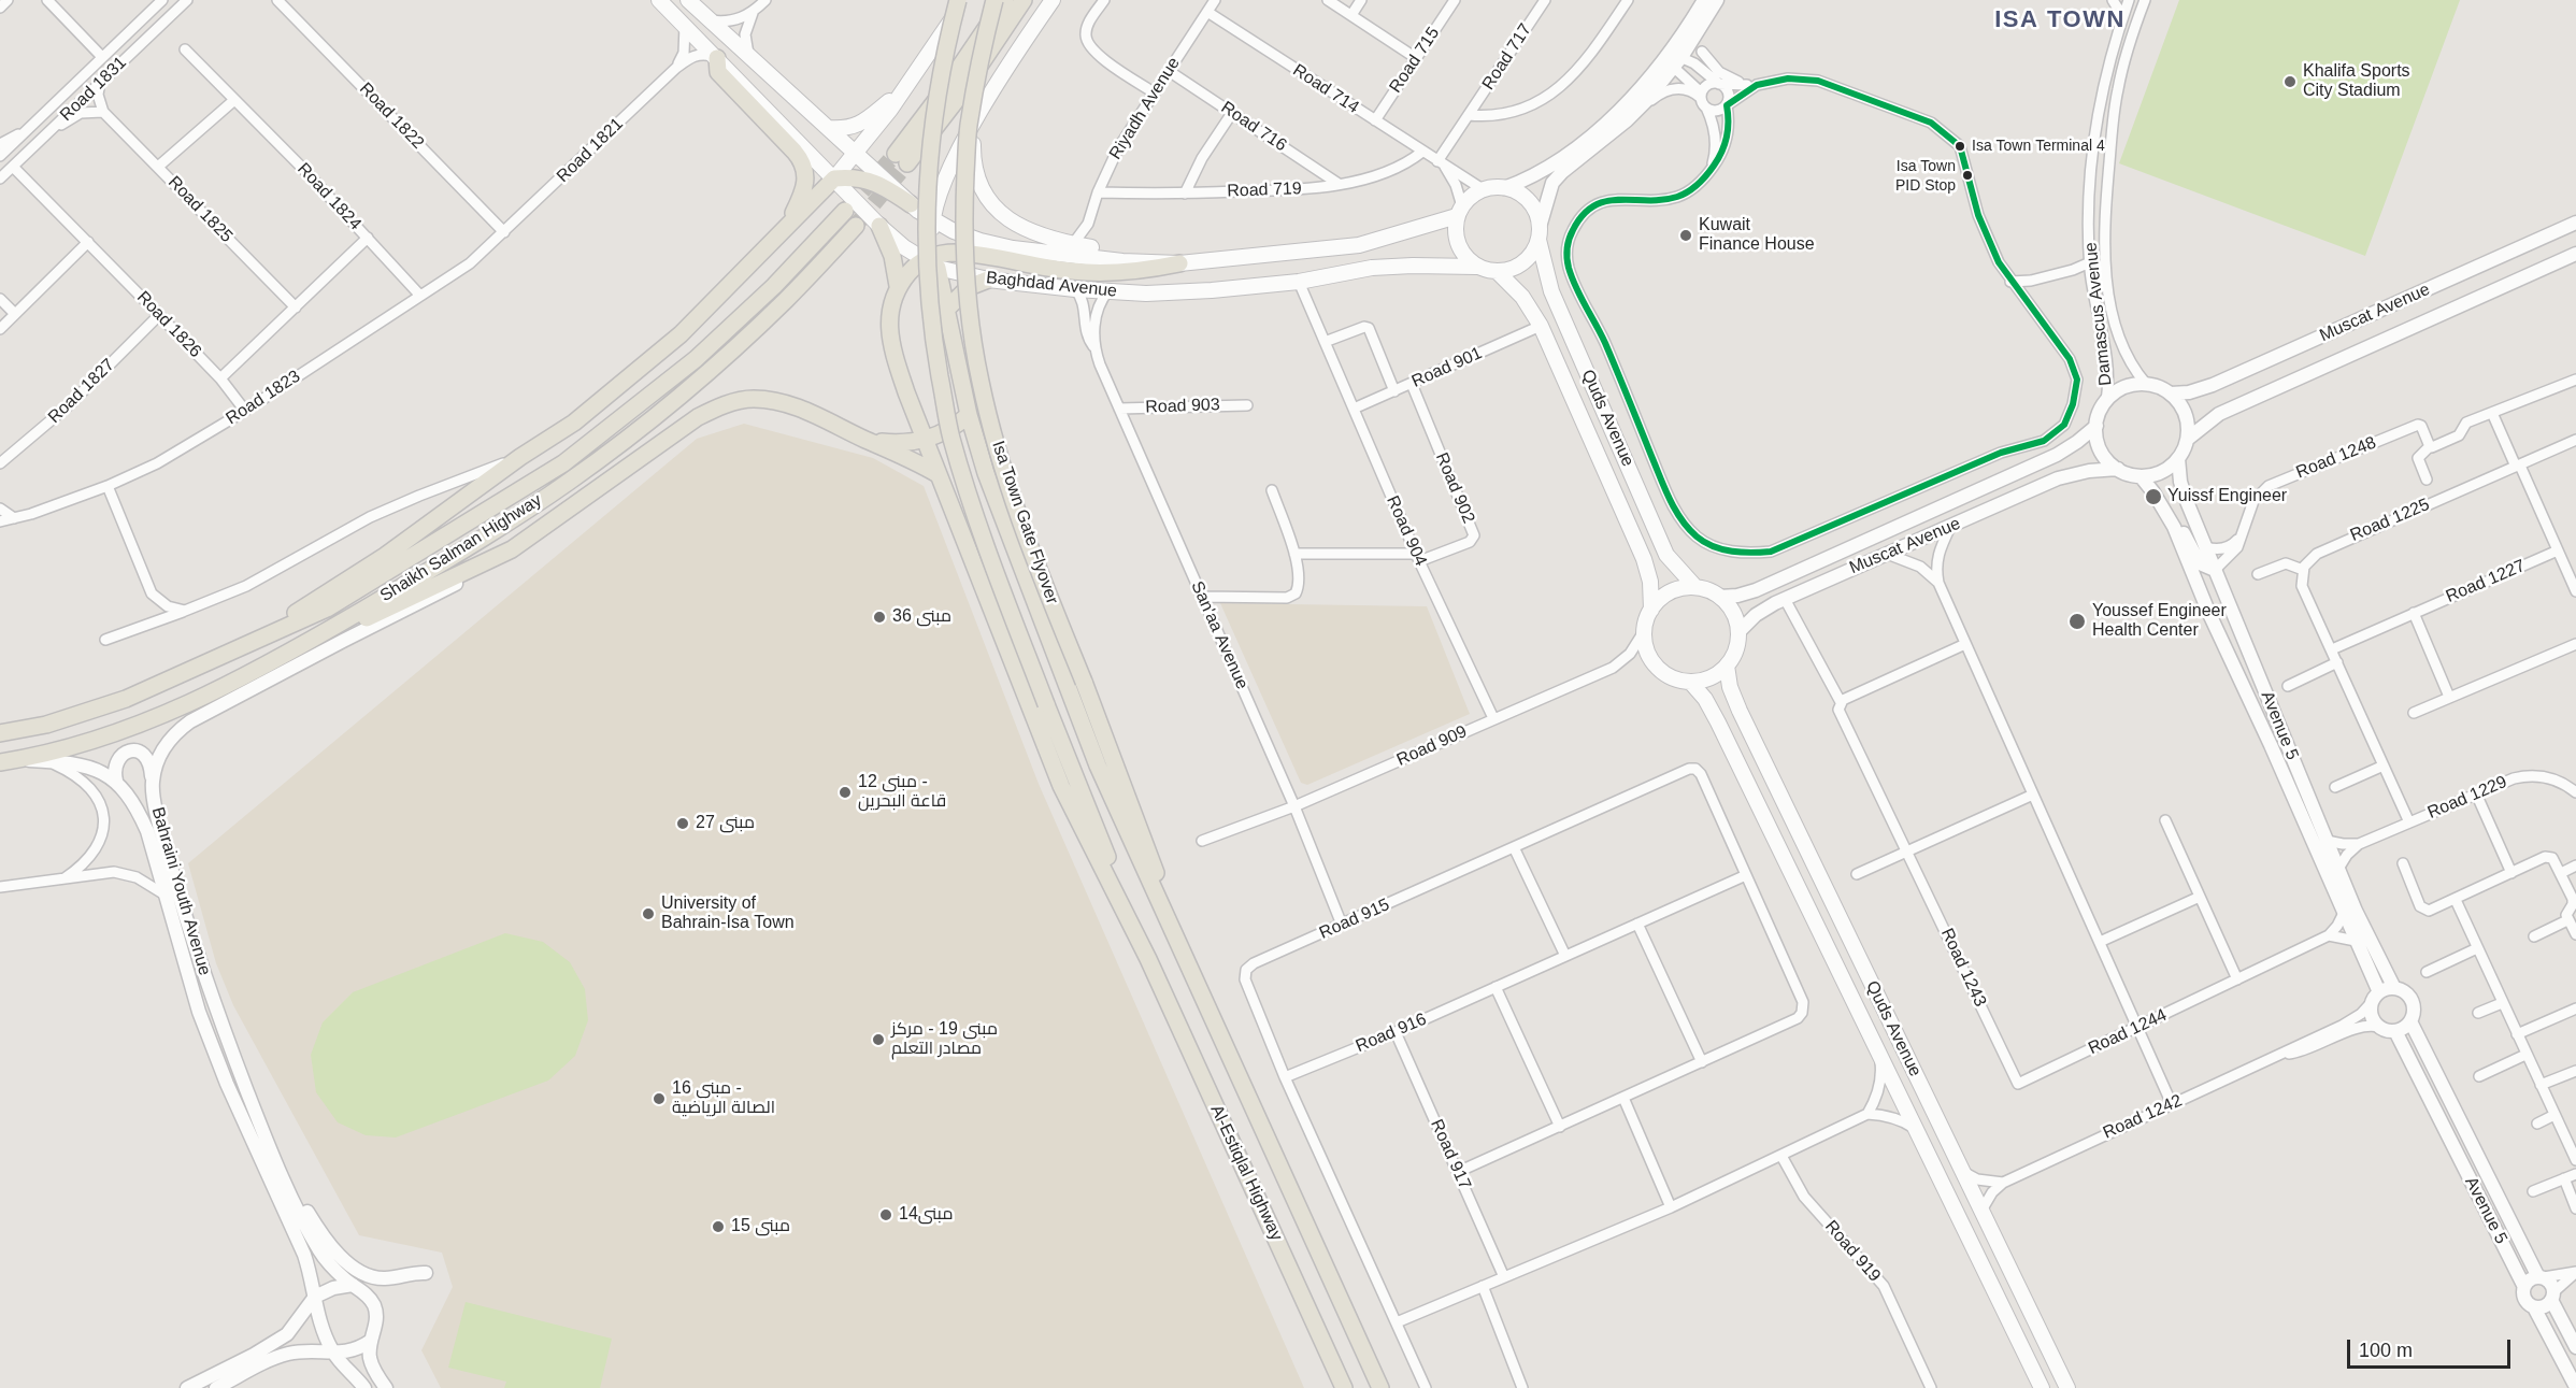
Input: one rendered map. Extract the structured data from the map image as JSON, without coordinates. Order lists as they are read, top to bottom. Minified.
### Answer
{"streets":{"main road":["Baghdad Avenue","Quds Avenue","Isa Town Gate Flyover","Shaikh Salman Highway","Al-Estiqlal Highway"],"street":["Road 717","Road 715","Road 1831","Road 714","Riyadh Avenue","Road 1822","Road 716","Road 1821","Road 719","Road 1824","Road 1825","Muscat Avenue","Damascus Avenue","Road 1826","Road 901","Road 1827","Road 1823","Road 903","Road 1248","Road 902","Road 1225","Road 904","Road 1227","San'aa Avenue","Avenue 5","Road 909","Road 1229","Bahraini Youth Avenue","Road 915","Road 1243","Road 1244","Road 916","Road 1242","Road 917","Road 919"]},"crossings":[["Road 717","Road 714"],["Road 715","Road 714"],["Road 1831","Road 1826"],["Road 714","Riyadh Avenue"],["Road 714","Road 719"],["Road 714","Baghdad Avenue"],["Road 714","Quds Avenue"],["Riyadh Avenue","Road 716"],["Riyadh Avenue","Road 719"],["Road 1822","Road 1821"],["Road 1822","Road 1823"],["Road 716","Road 719"],["Road 1821","Road 1823"],["Road 1824","Road 1823"],["Baghdad Avenue","Quds Avenue"],["Baghdad Avenue","Road 904"],["Baghdad Avenue","Shaikh Salman Highway"],["Baghdad Avenue","San'aa Avenue"],["Muscat Avenue","Damascus Avenue"],["Muscat Avenue","Quds Avenue"],["Muscat Avenue","Avenue 5"],["Muscat Avenue","Road 909"],["Muscat Avenue","Road 1243"],["Damascus Avenue","Avenue 5"],["Road 1826","Road 1827"],["Road 1826","Road 1823"],["Road 901","Quds Avenue"],["Road 901","Road 902"],["Road 901","Road 904"],["Road 903","San'aa Avenue"],["Quds Avenue","Road 909"],["Quds Avenue","Road 1242"],["Road 1248","Avenue 5"],["Road 902","Road 904"],["Isa Town Gate Flyover","Al-Estiqlal Highway"],["Road 904","Road 909"],["San'aa Avenue","Road 909"],["San'aa Avenue","Road 915"],["Avenue 5","Road 1229"],["Avenue 5","Road 1242"],["Road 915","Road 916"],["Road 915","Road 917"],["Road 1243","Road 1244"],["Road 916","Road 917"]],"districts":["ISA TOWN"],"places":["Khalifa Sports City Stadium","Isa Town Terminal 4","Isa Town PID Stop","Kuwait Finance House","Yuissf Engineer","مبنى 36","Youssef Engineer Health Center","مبنى 12 - قاعة البحرين","مبنى 27","University of Bahrain-Isa Town","مبنى 19 - مركز مصادر التعلم","مبنى 16 - الصالة الرياضية","مبنى14","مبنى 15"],"scale_bar":"100 m"}
